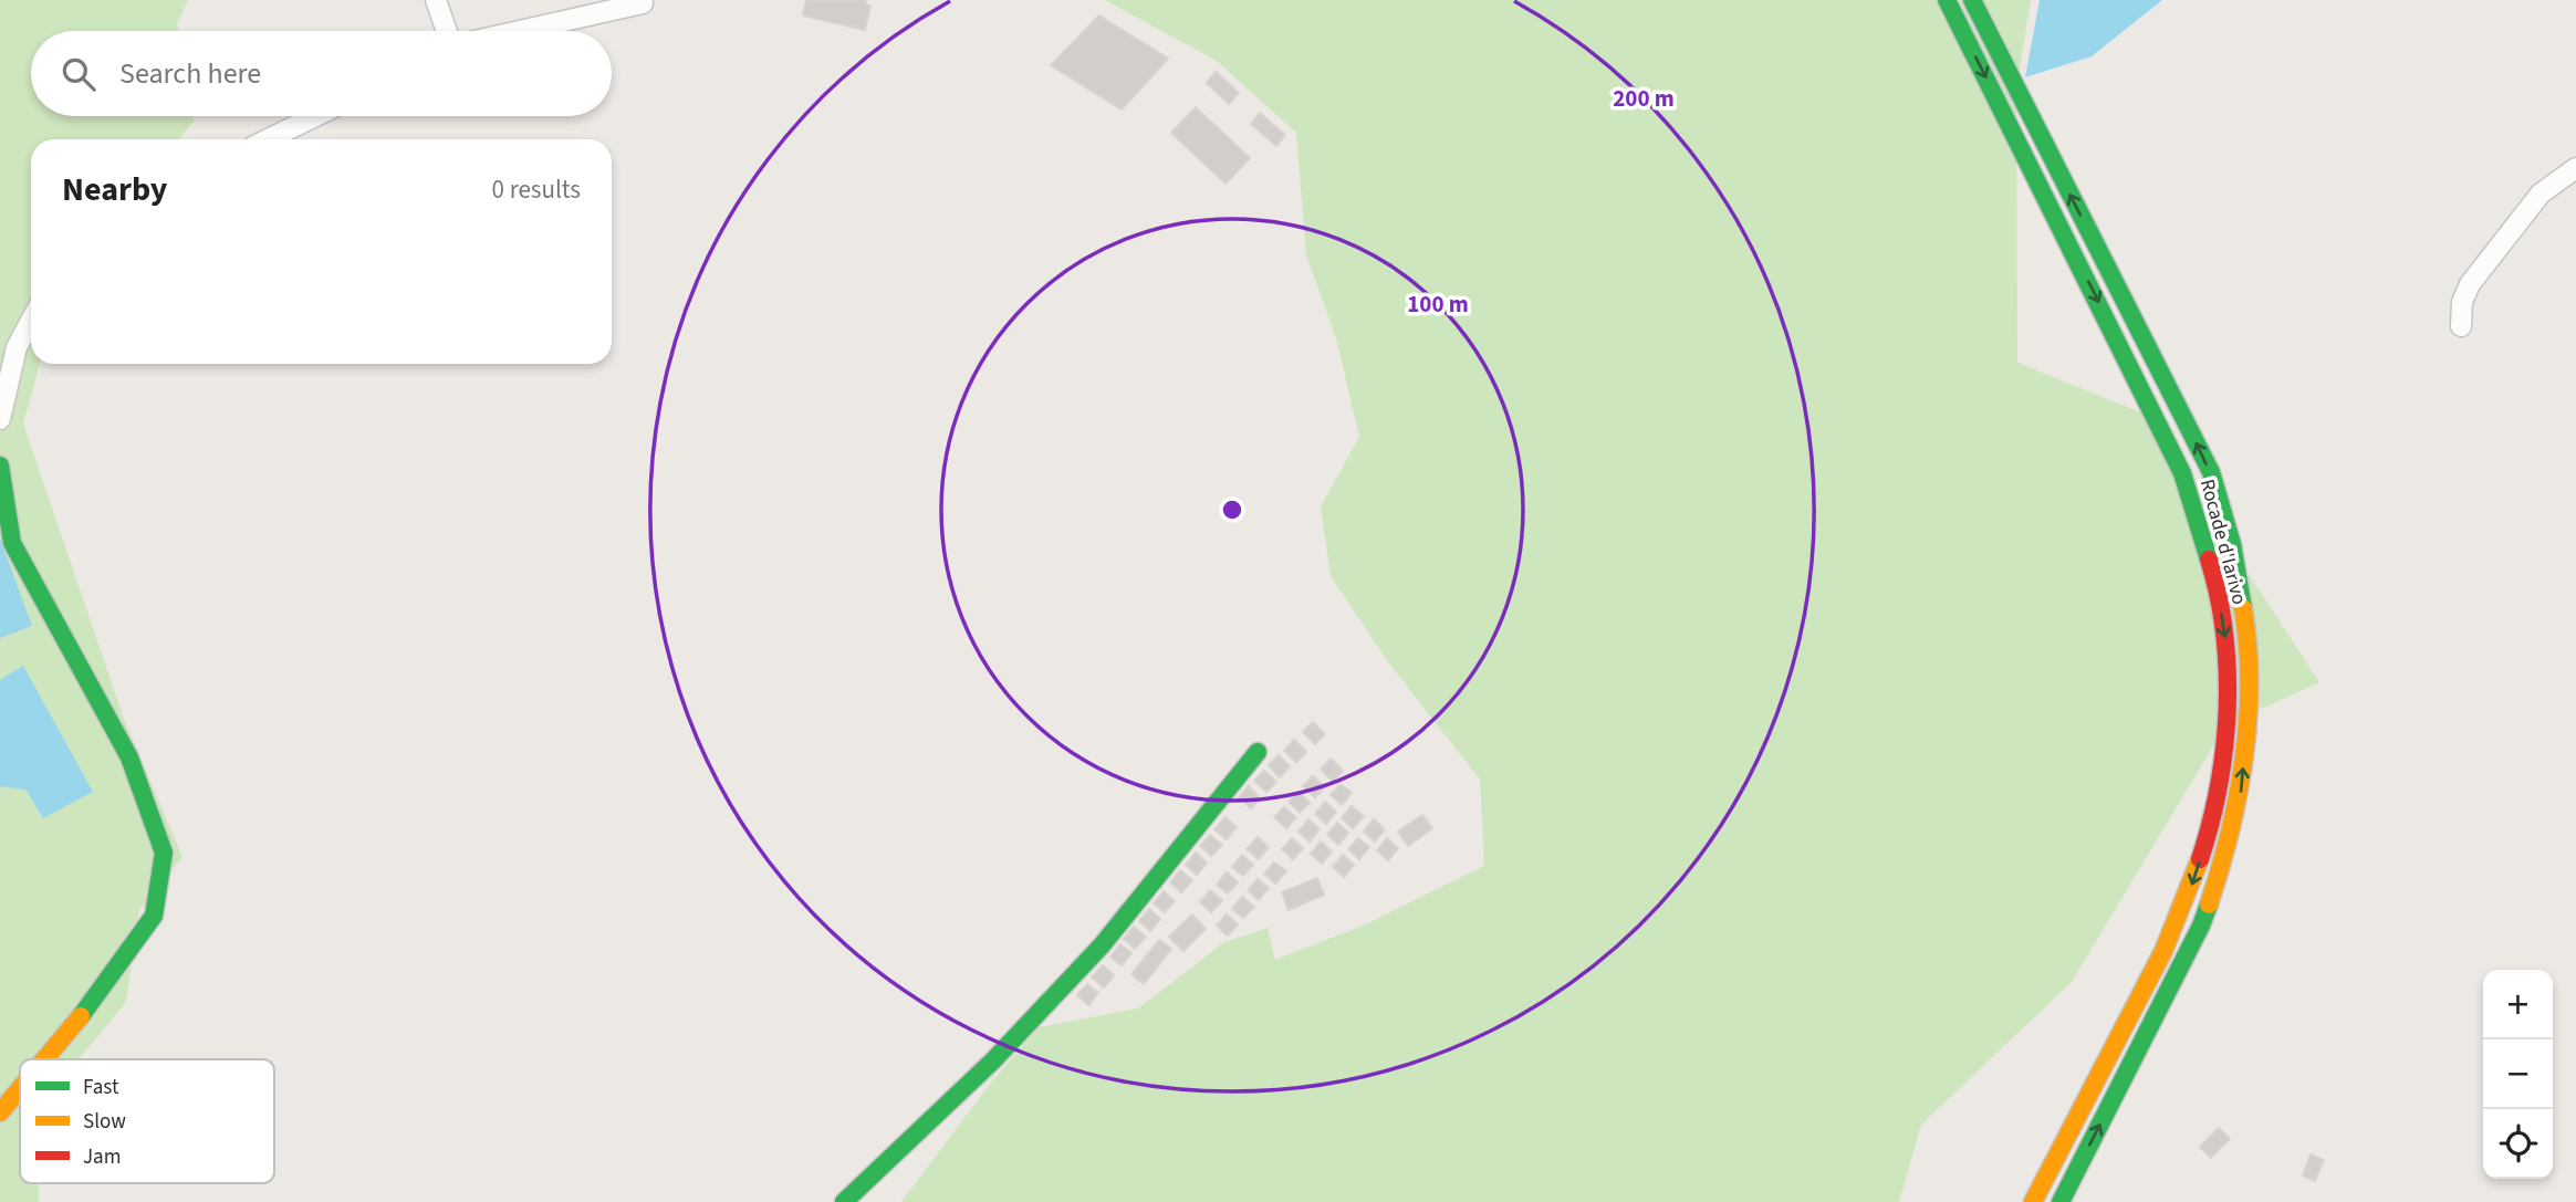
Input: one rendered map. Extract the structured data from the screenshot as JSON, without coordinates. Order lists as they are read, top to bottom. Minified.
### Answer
{"streets":{"main road":["Rocade d'Iarivo"]},"legend":["Fast","Slow","Jam"],"page":{"search":"Search here","heading":["Nearby","0 results"],"map_buttons":["+","−"]},"rings":["200 m","100 m"]}
